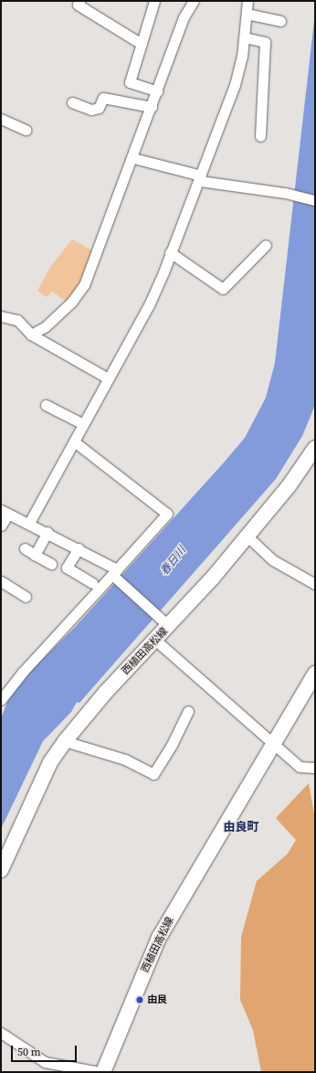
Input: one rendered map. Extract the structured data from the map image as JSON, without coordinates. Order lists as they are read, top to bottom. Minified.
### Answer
{"streets":{"main road":["西植田高松線"]},"districts":["由良町"],"water":["春日川"],"places":["由良"],"scale_bar":"50 m"}
